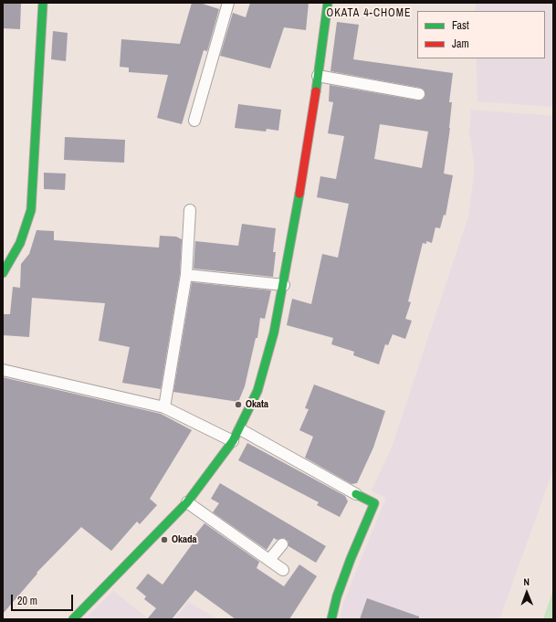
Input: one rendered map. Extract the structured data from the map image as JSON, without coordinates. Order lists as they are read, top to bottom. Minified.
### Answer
{"districts":["OKATA 4-CHOME"],"places":["Okata","Okada"],"legend":["Fast","Jam"],"scale_bar":"20 m","north":"top"}
